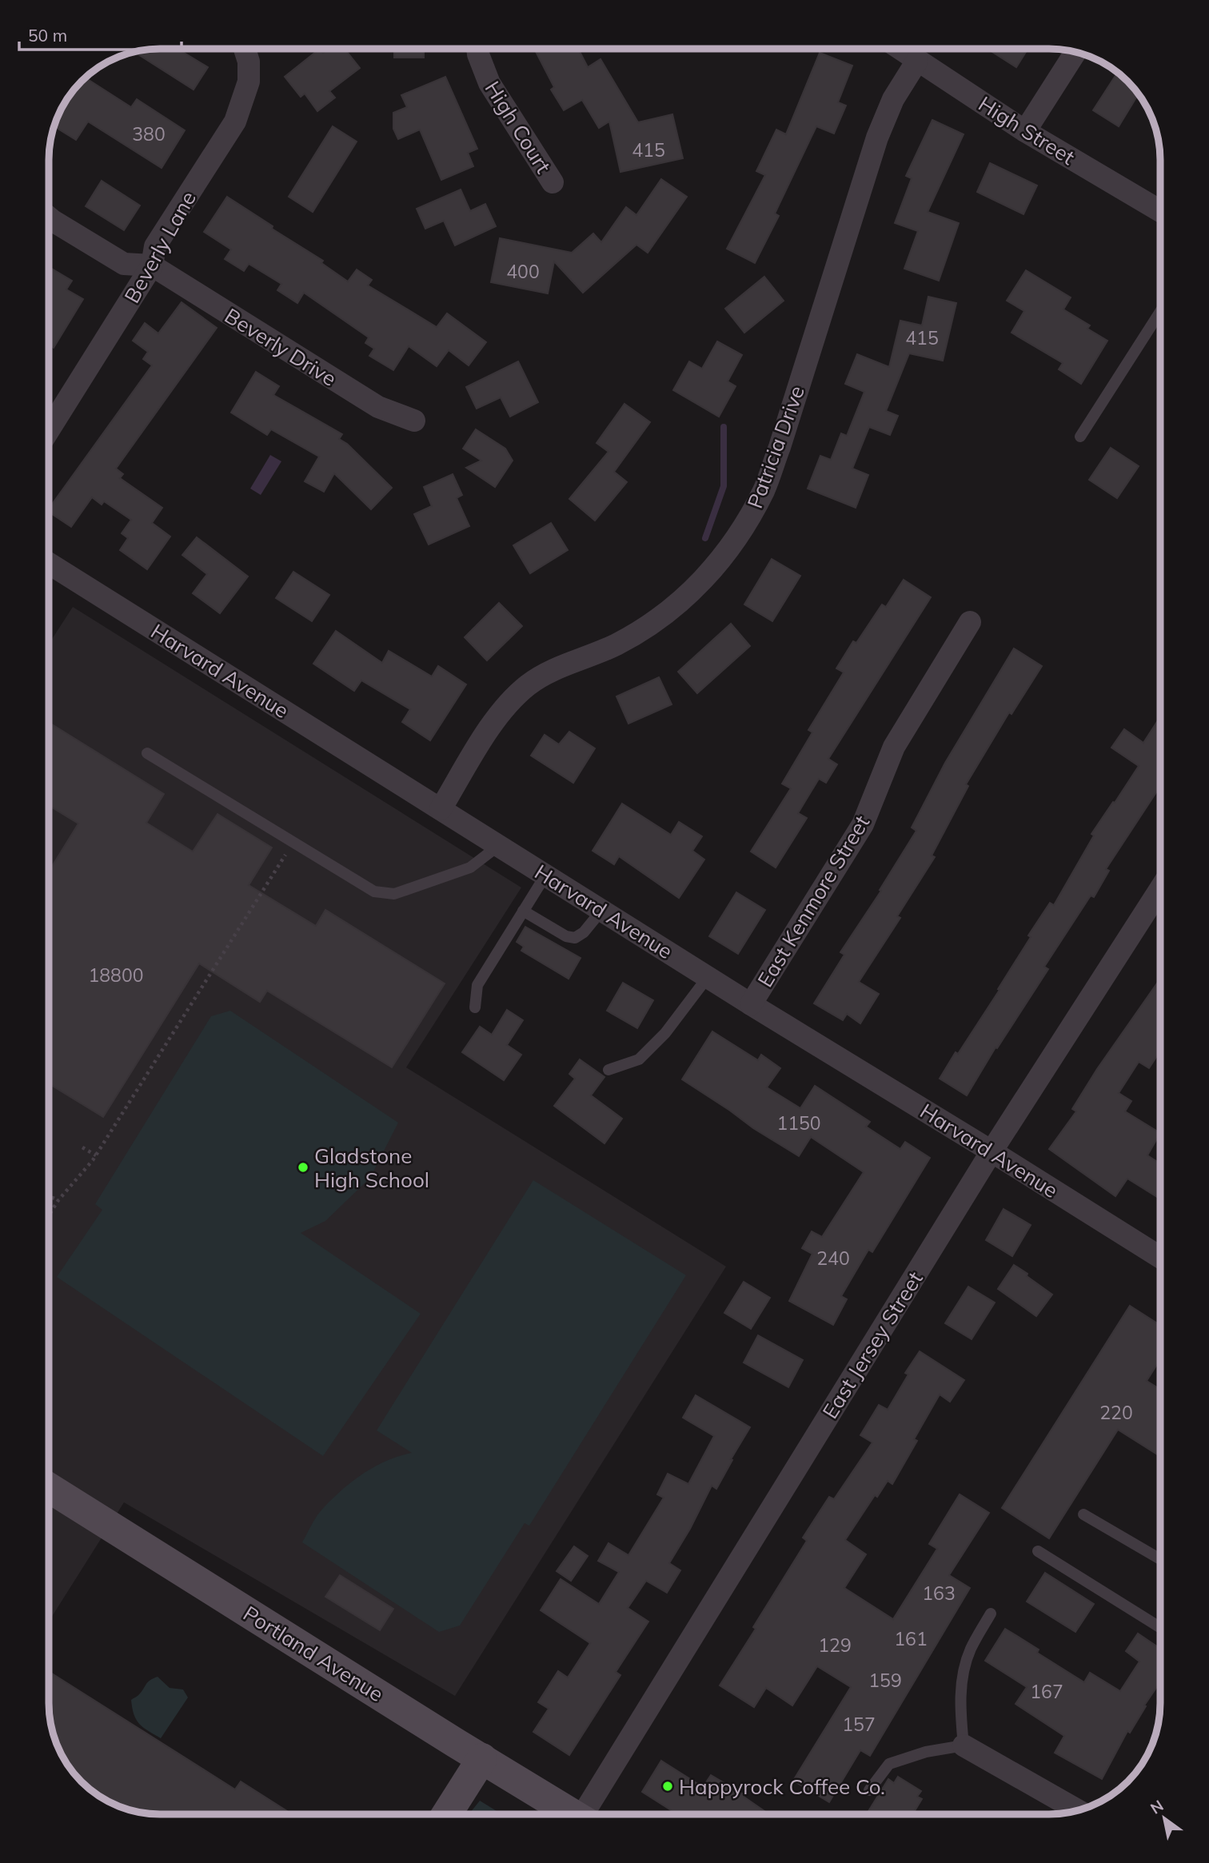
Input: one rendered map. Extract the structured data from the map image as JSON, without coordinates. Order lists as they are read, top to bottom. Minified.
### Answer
{"streets":{"street":["High Court","High Street","Beverly Lane","Beverly Drive","Patricia Drive","Harvard Avenue","East Kenmore Street","East Jersey Street","Portland Avenue"]},"crossings":[["High Street","Patricia Drive"],["Beverly Lane","Beverly Drive"],["Patricia Drive","Harvard Avenue"],["Harvard Avenue","East Kenmore Street"],["Harvard Avenue","East Jersey Street"]],"places":["Gladstone High School","Happyrock Coffee Co."],"house_numbers":["380","415","400","415","18800","1150","240","220","163","161","129","159","167","157"],"scale_bar":"50 m","north":"top left"}
